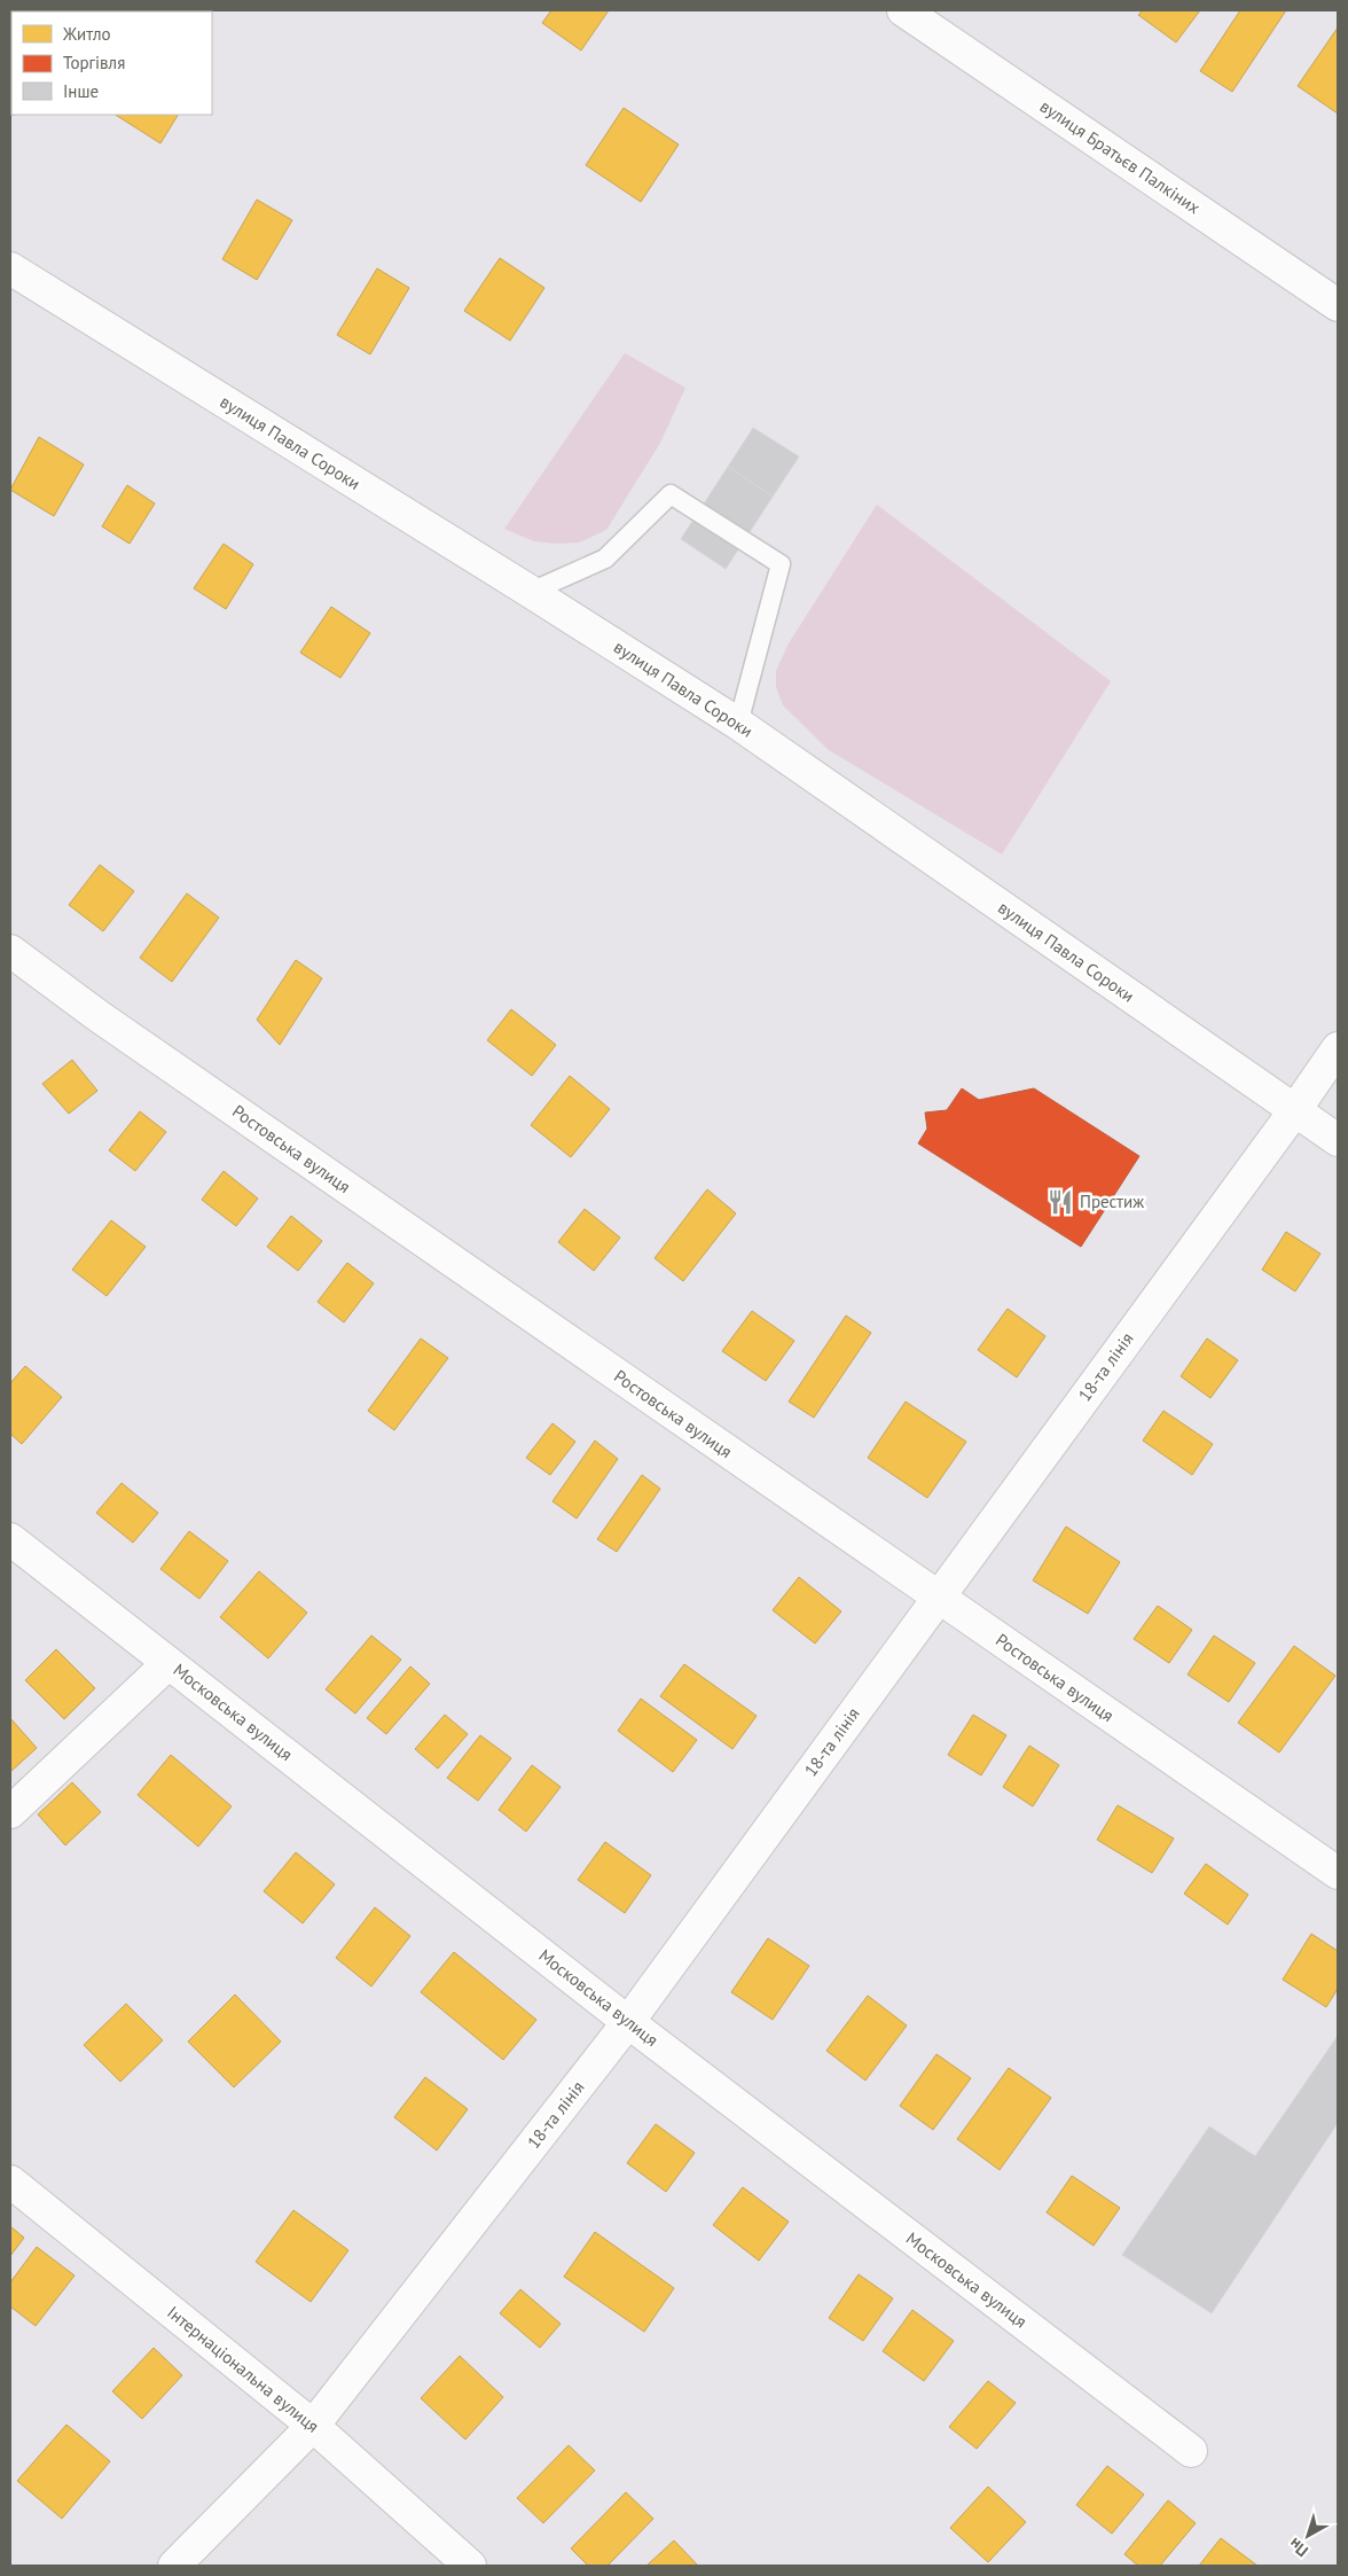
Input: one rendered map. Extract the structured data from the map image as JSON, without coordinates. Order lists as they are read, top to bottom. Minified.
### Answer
{"streets":{"street":["вулиця Братьєв Палкіних","вулиця Павла Сороки","Ростовська вулиця","18-та лінія","Московська вулиця","Інтернаціональна вулиця"]},"crossings":[["вулиця Павла Сороки","18-та лінія"],["Ростовська вулиця","18-та лінія"],["18-та лінія","Московська вулиця"],["18-та лінія","Інтернаціональна вулиця"]],"places":{"restaurant":["Престиж"]},"legend":["Житло","Торгівля","Інше"],"north":"bottom left"}
